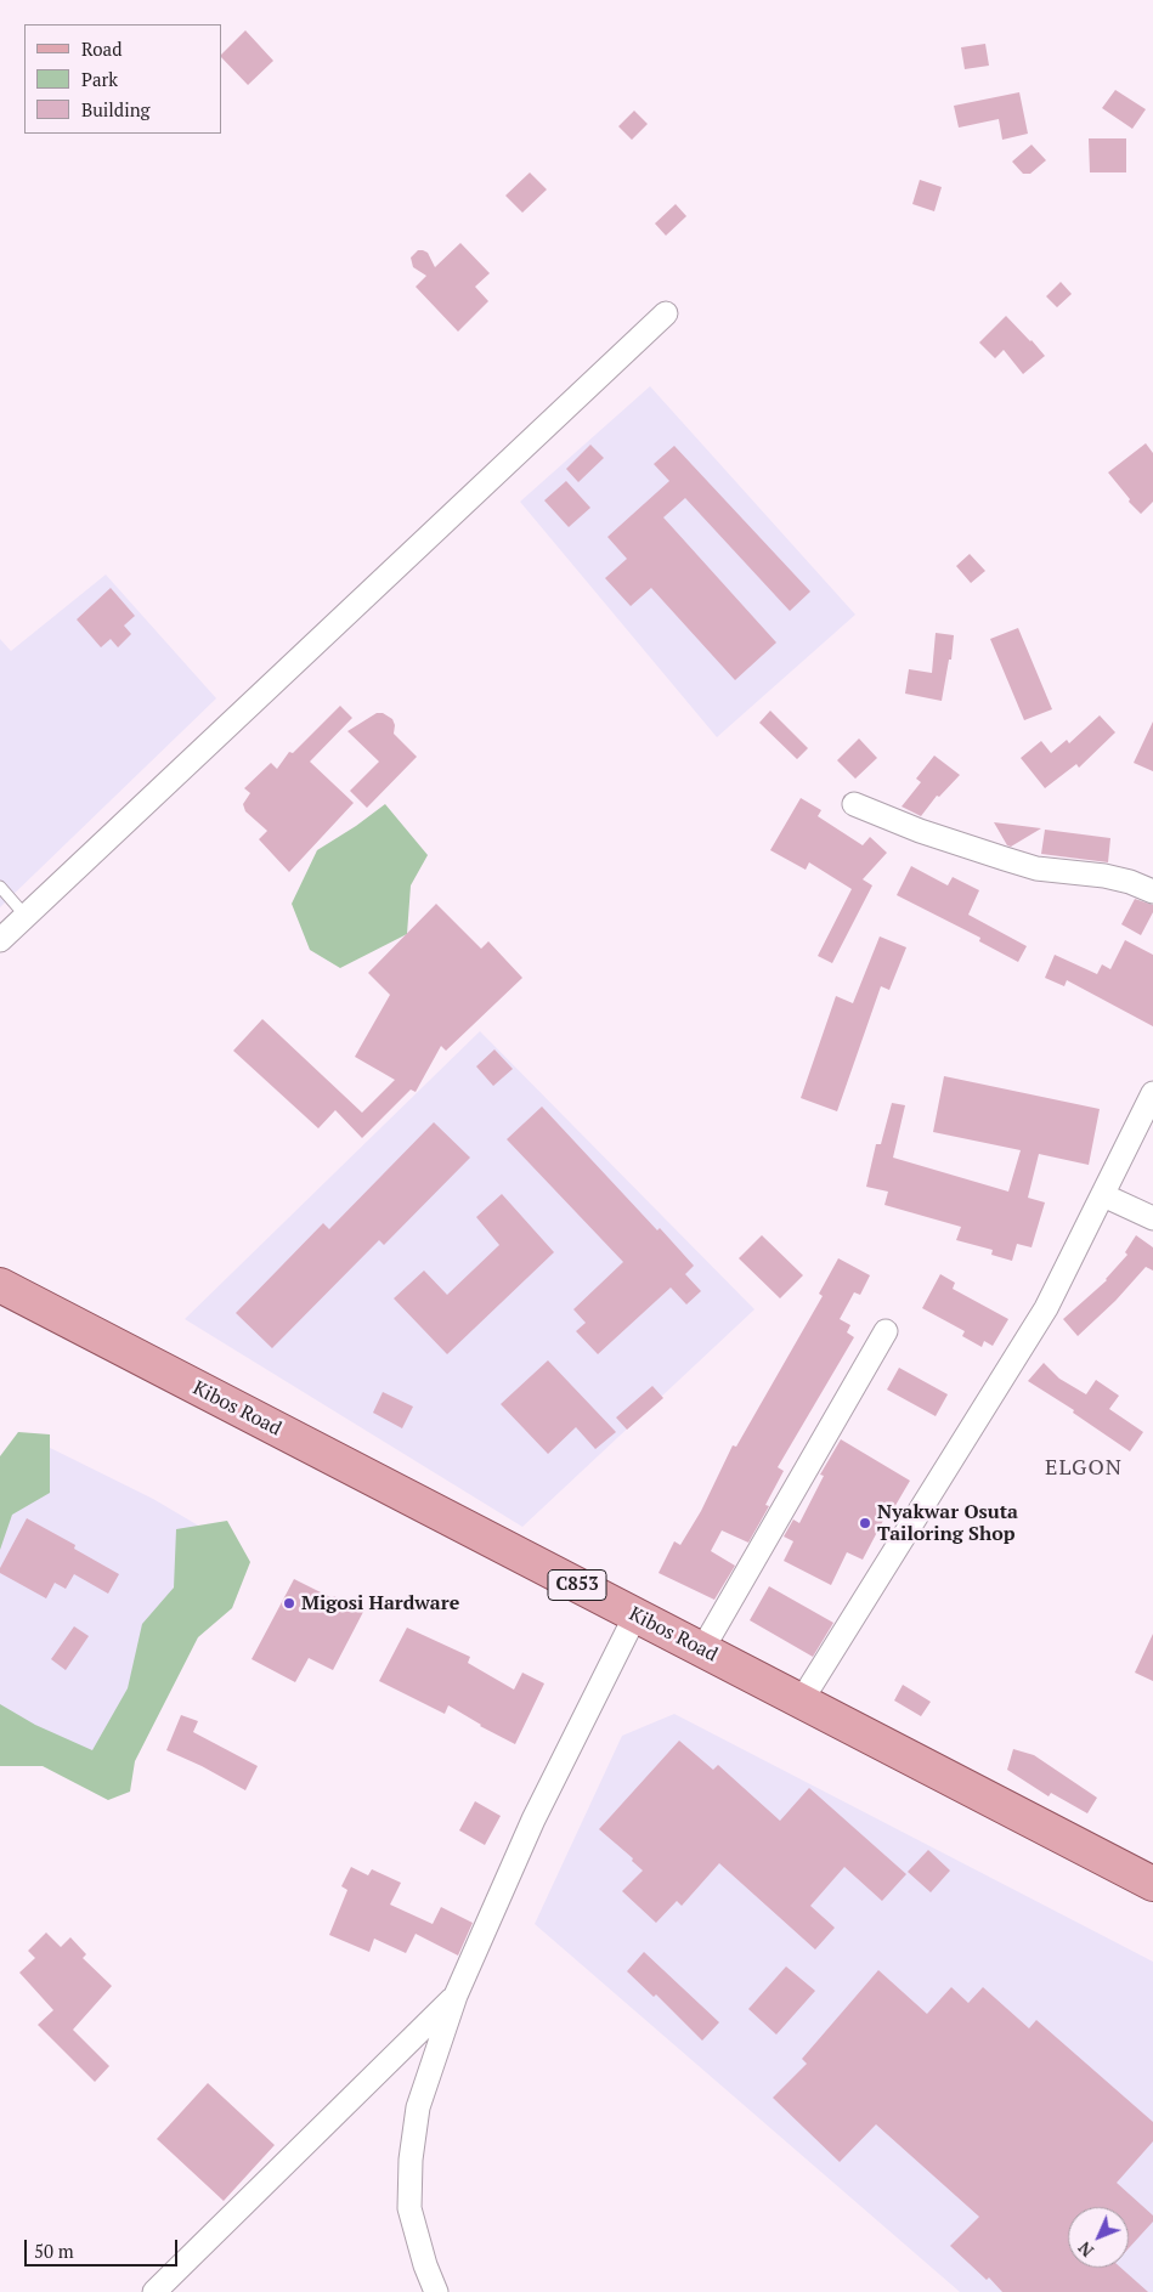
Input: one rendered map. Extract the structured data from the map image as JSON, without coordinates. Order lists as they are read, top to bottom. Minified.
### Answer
{"streets":{"main road":["Kibos Road","C853"]},"districts":["ELGON"],"places":["Nyakwar Osuta Tailoring Shop","Migosi Hardware"],"legend":["Road","Park","Building"],"scale_bar":"50 m","north":"bottom left"}
